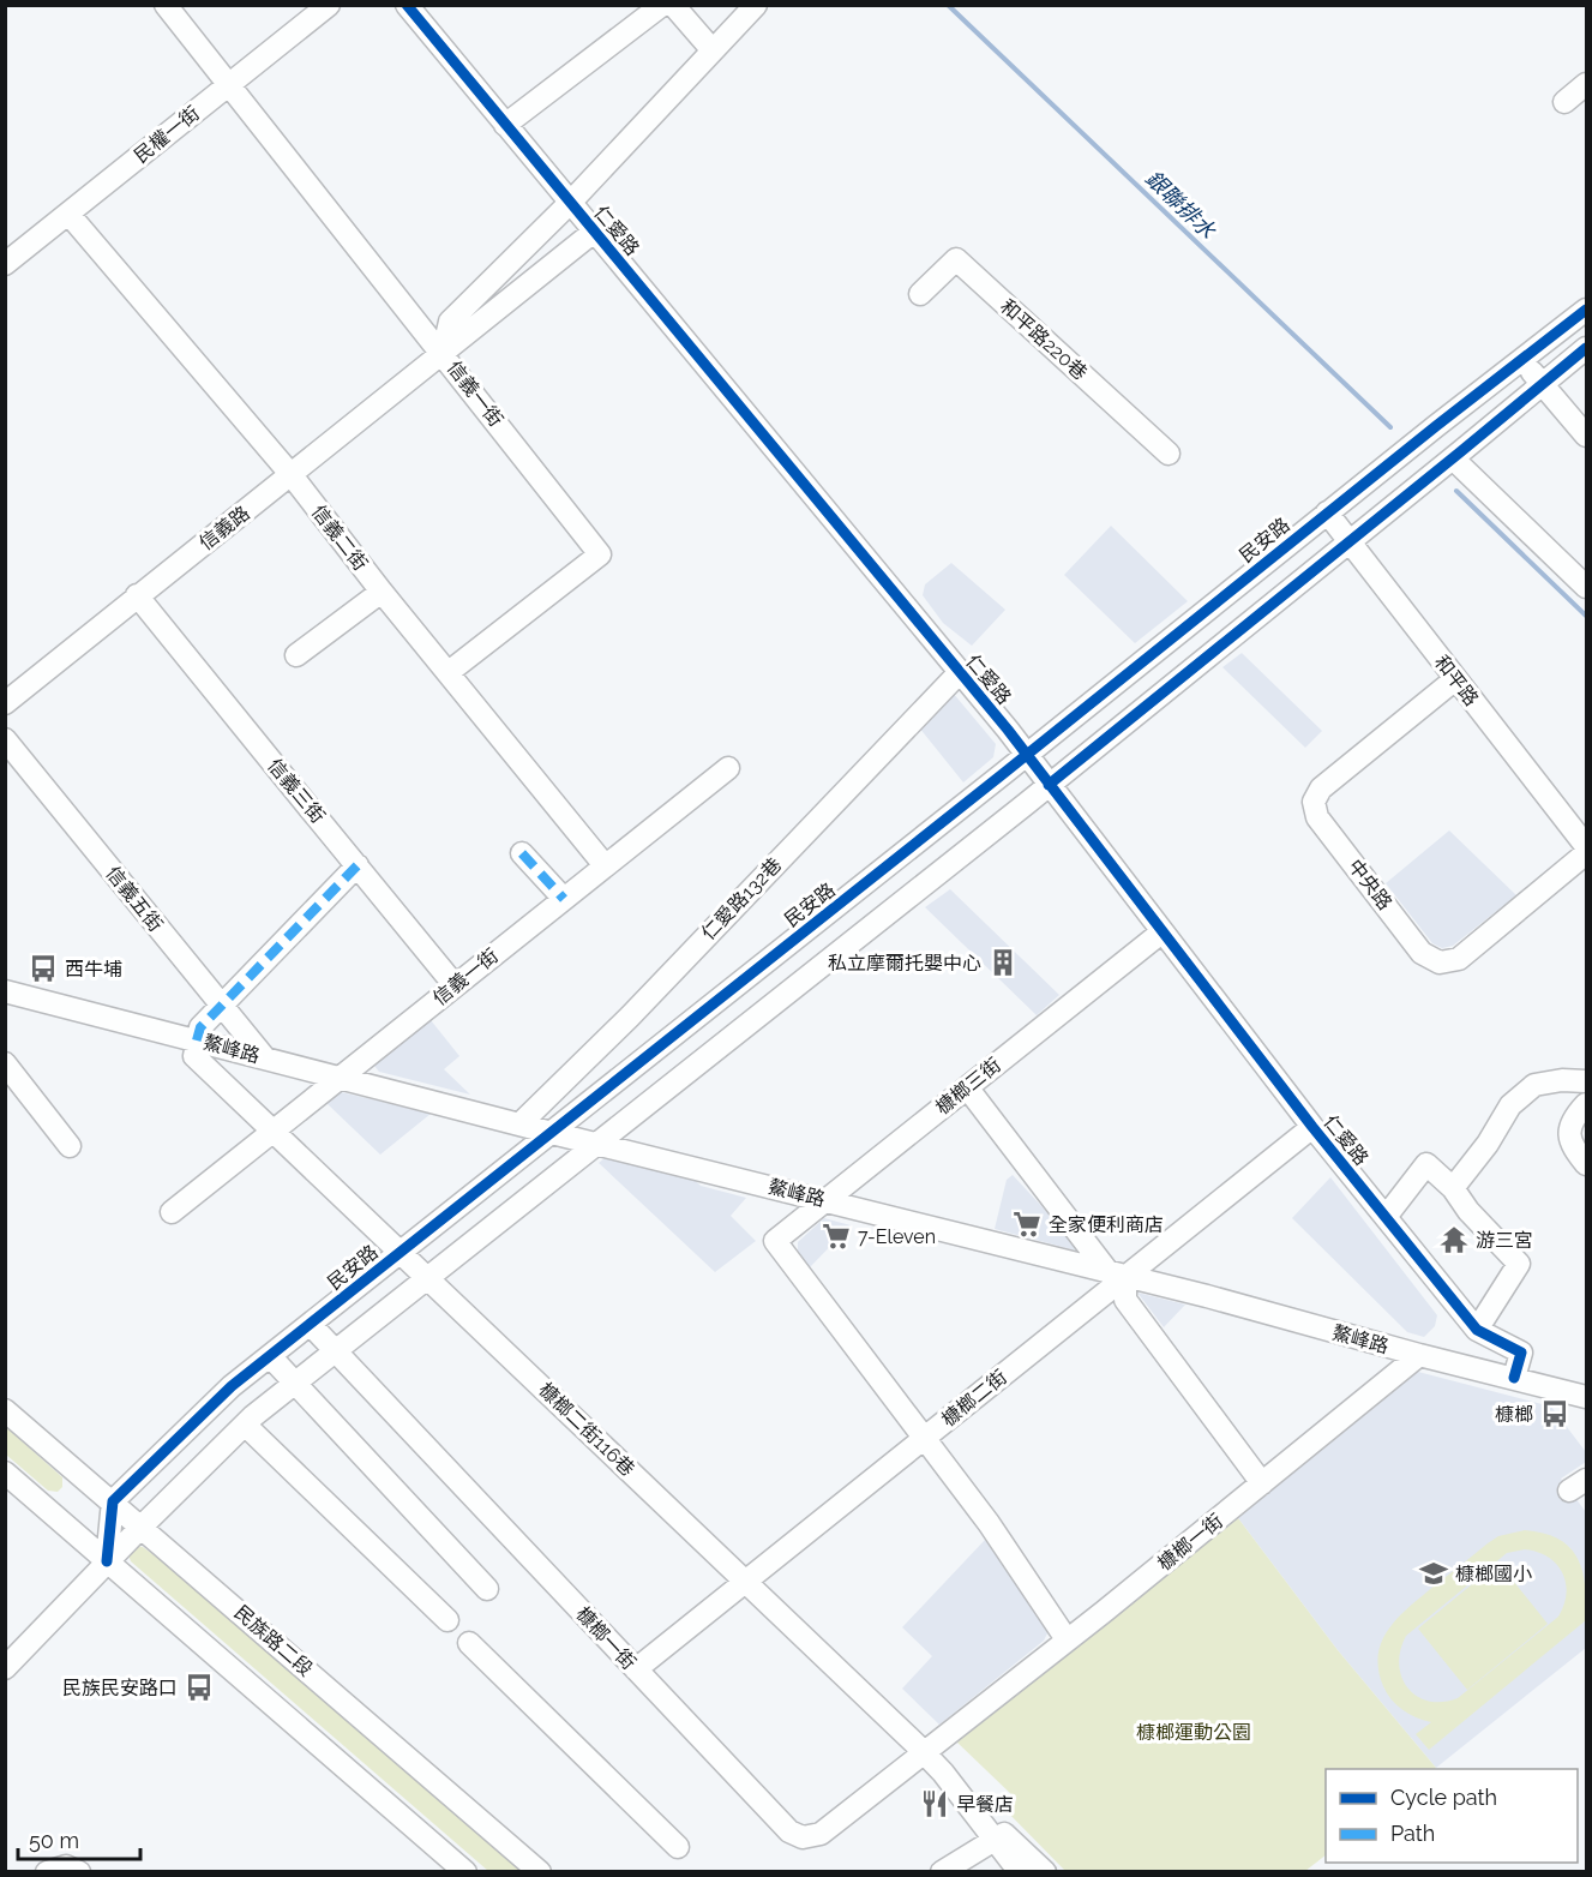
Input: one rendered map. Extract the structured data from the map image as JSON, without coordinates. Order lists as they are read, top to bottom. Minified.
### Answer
{"streets":{"street":["民權一街","仁愛路","和平路220巷","信義一街","信義路","信義二街","民安路","和平路","信義三街","中央路","信義五街","仁愛路132巷","鰲峰路","槺榔三街","槺榔二街","槺榔二街116巷","槺榔一街","民族路二段"]},"crossings":[["民權一街","信義一街"],["民權一街","信義二街"],["仁愛路","信義路"],["仁愛路","民安路"],["仁愛路","仁愛路132巷"],["仁愛路","鰲峰路"],["仁愛路","槺榔三街"],["仁愛路","槺榔二街"],["信義一街","信義路"],["信義一街","信義二街"],["信義一街","信義三街"],["信義一街","鰲峰路"],["信義路","信義二街"],["信義路","信義三街"],["民安路","和平路"],["民安路","鰲峰路"],["民安路","槺榔二街116巷"],["民安路","槺榔一街"],["民安路","民族路二段"],["和平路","中央路"],["信義五街","鰲峰路"],["仁愛路132巷","鰲峰路"],["鰲峰路","槺榔三街"],["鰲峰路","槺榔二街"],["鰲峰路","槺榔二街116巷"],["鰲峰路","槺榔一街"],["槺榔三街","槺榔二街"],["槺榔二街","槺榔二街116巷"],["槺榔二街","槺榔一街"],["槺榔二街116巷","槺榔一街"]],"water":["銀聯排水"],"parks":["槺榔運動公園"],"places":{"building":["私立摩爾托嬰中心"],"bus stop":["西牛埔","槺榔","民族民安路口"],"supermarket":["全家便利商店","7-Eleven"],"temple":["游三宮"],"school or university":["槺榔國小"],"restaurant":["早餐店"]},"legend":["Cycle path","Path"],"scale_bar":"50 m"}
